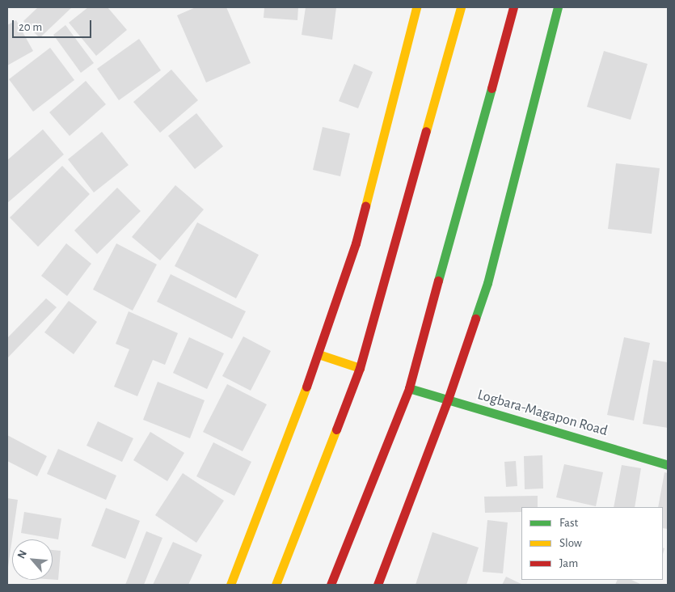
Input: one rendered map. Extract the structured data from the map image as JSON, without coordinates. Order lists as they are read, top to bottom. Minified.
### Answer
{"streets":{"main road":["Logbara-Magapon Road"]},"legend":["Fast","Slow","Jam"],"scale_bar":"20 m","north":"top left"}
